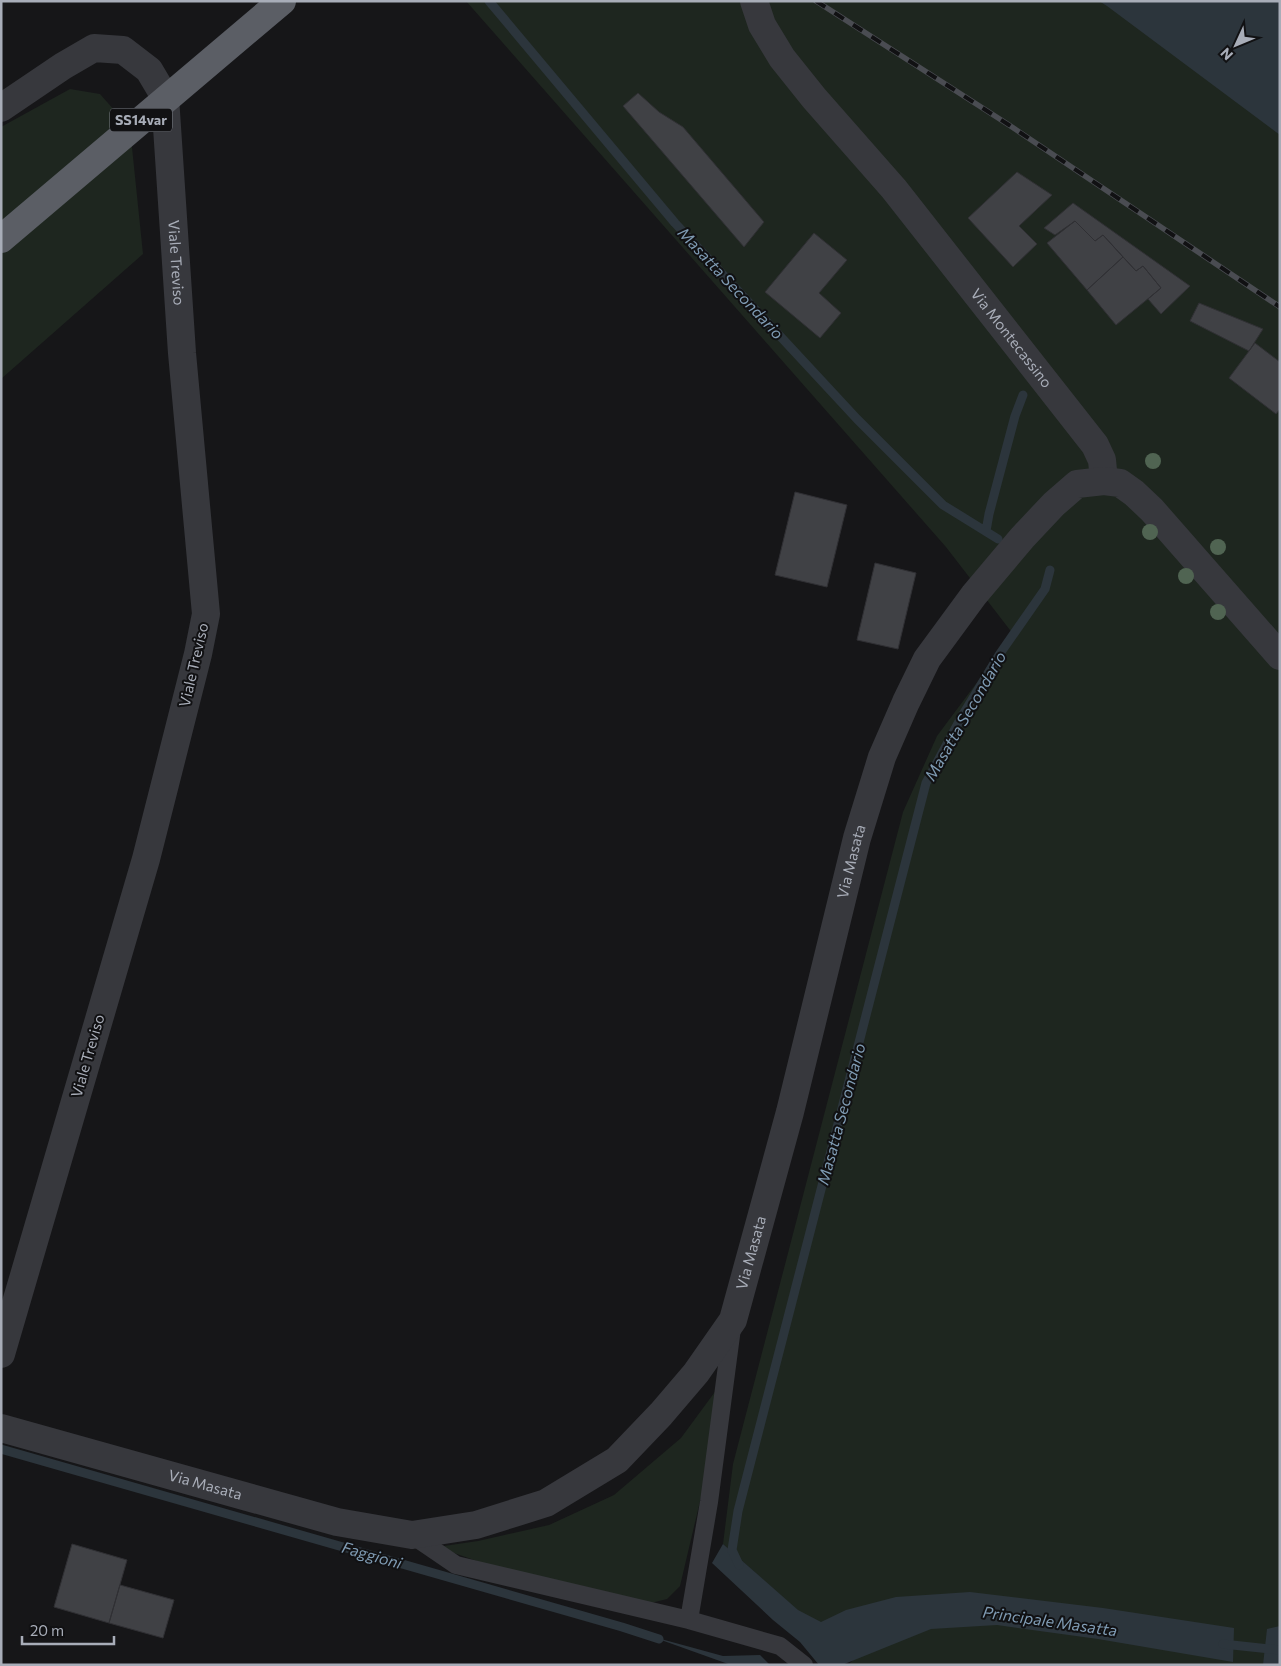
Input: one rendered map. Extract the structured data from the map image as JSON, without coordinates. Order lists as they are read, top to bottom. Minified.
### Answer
{"streets":{"highway":["SS14var"],"street":["Viale Treviso","Via Montecassino","Via Masata"]},"crossings":[["Via Montecassino","Via Masata"]],"water":["Masatta Secondario","Faggioni","Principale Masatta"],"scale_bar":"20 m","north":"bottom left"}
